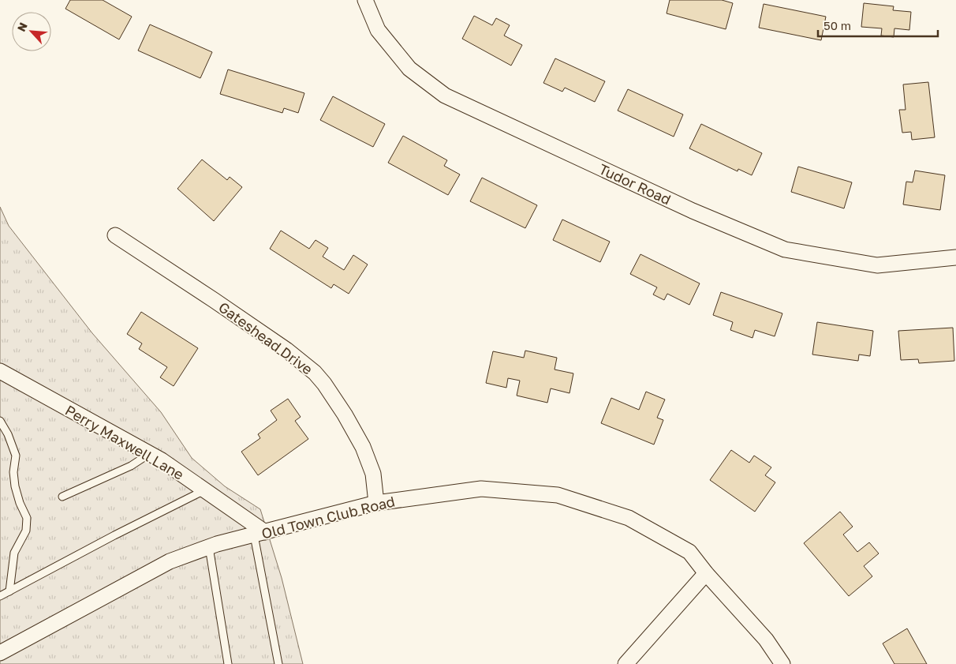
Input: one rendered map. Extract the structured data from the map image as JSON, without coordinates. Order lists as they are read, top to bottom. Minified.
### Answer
{"streets":{"street":["Tudor Road","Gateshead Drive","Perry Maxwell Lane","Old Town Club Road"]},"crossings":[["Gateshead Drive","Old Town Club Road"],["Perry Maxwell Lane","Old Town Club Road"]],"scale_bar":"50 m","north":"top left"}
